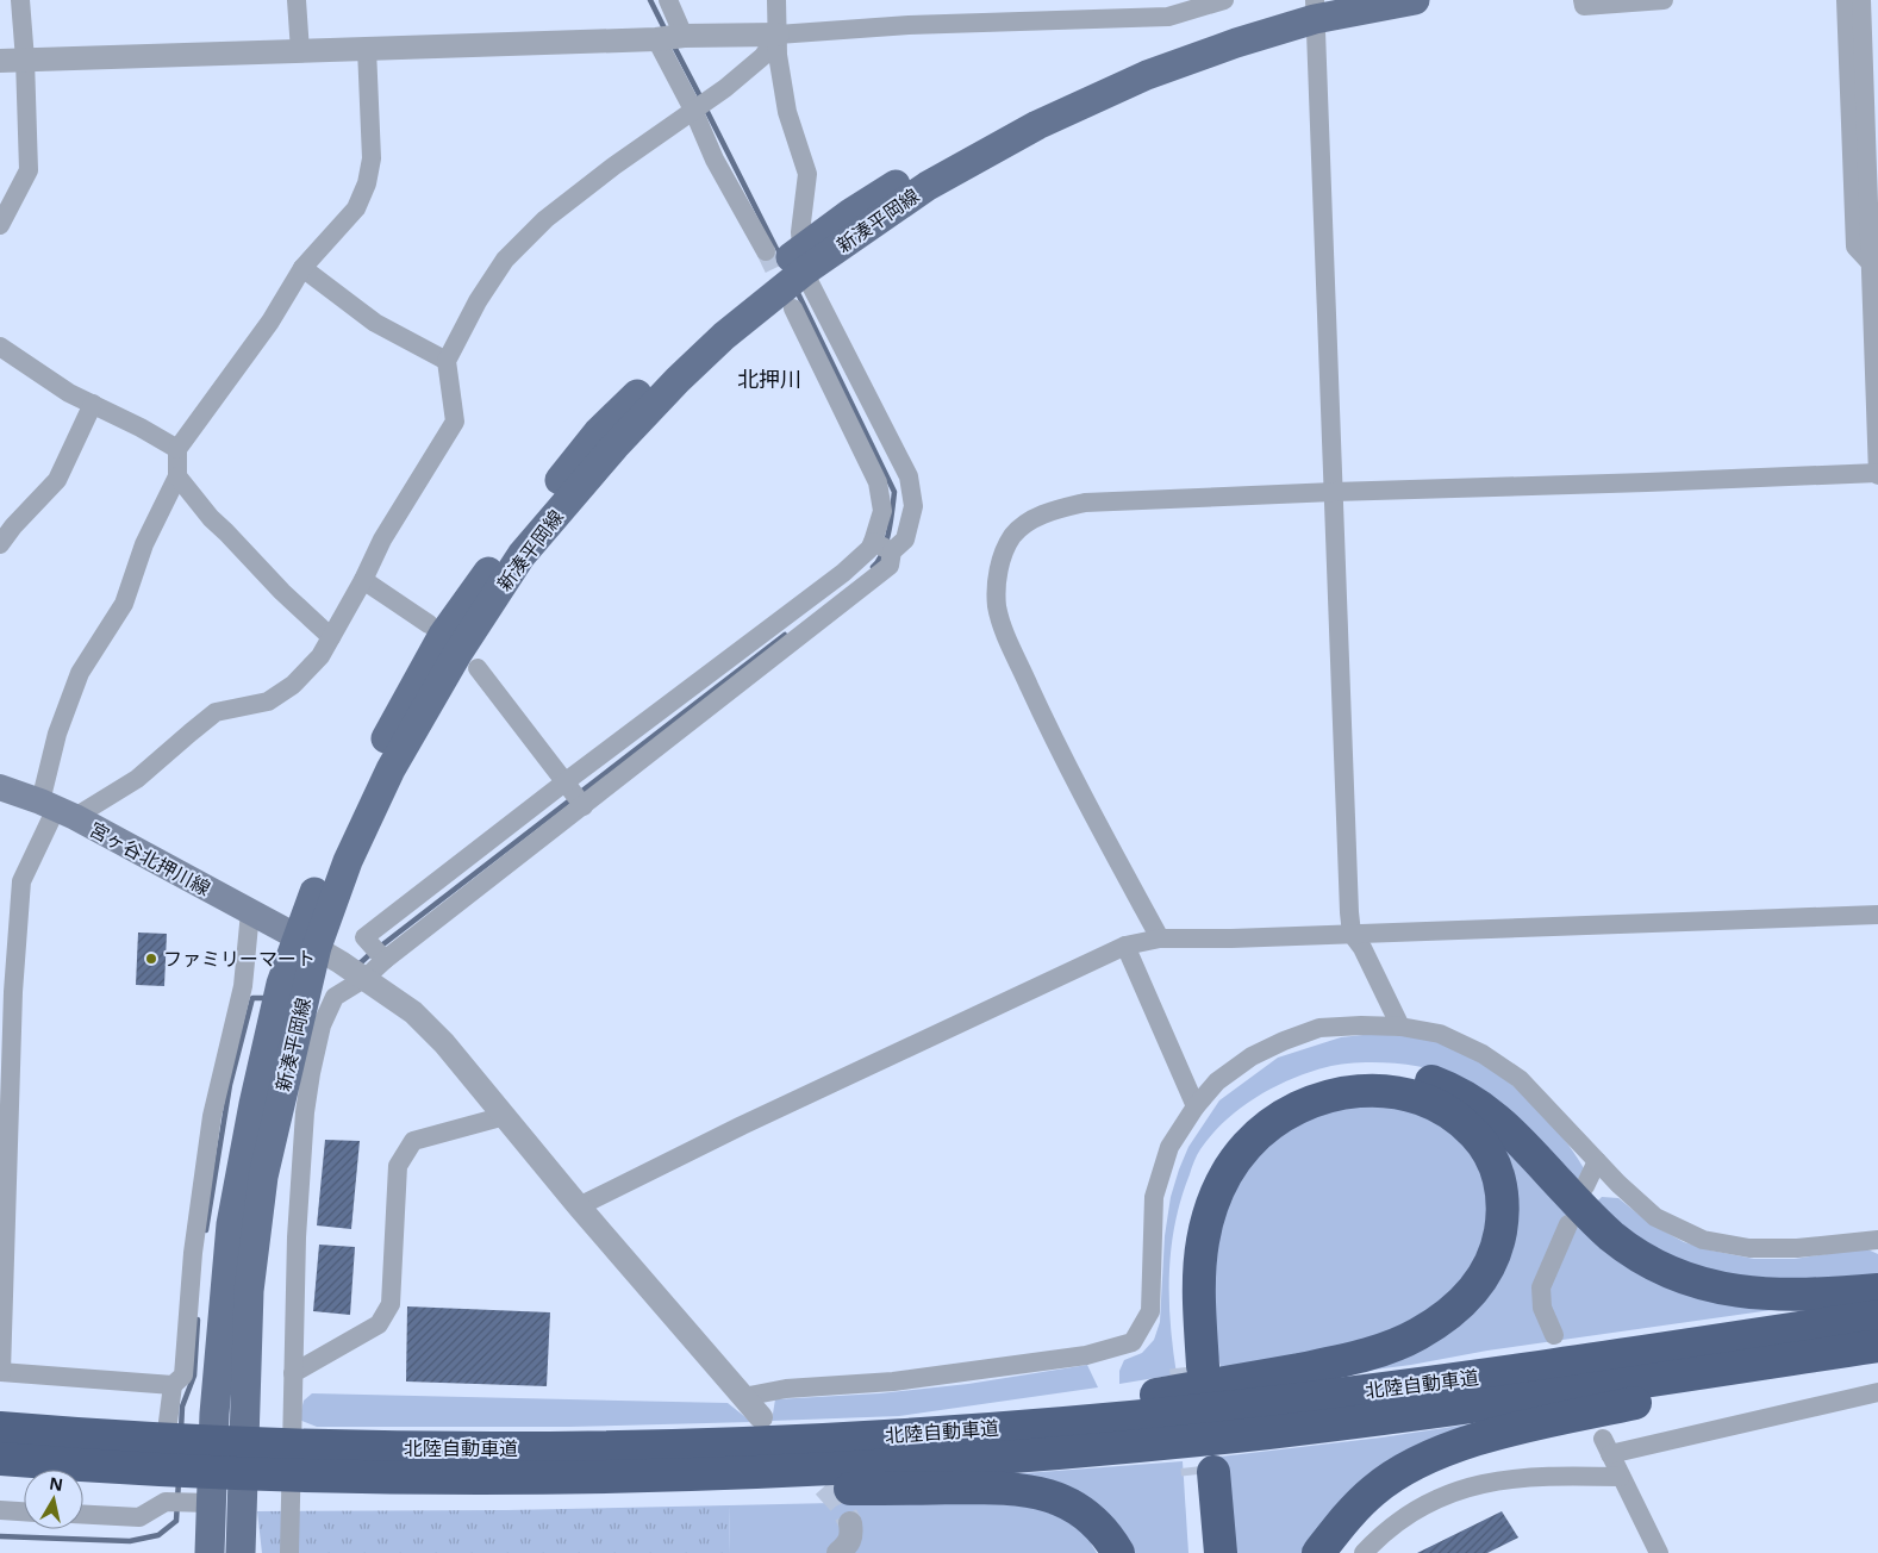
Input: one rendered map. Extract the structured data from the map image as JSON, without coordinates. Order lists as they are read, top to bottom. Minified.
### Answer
{"streets":{"highway":["北陸自動車道"],"main road":["新湊平岡線","宮ヶ谷北押川線"]},"crossings":[["新湊平岡線","宮ヶ谷北押川線"]],"districts":["北押川"],"places":["ファミリーマート"],"north":"top"}
